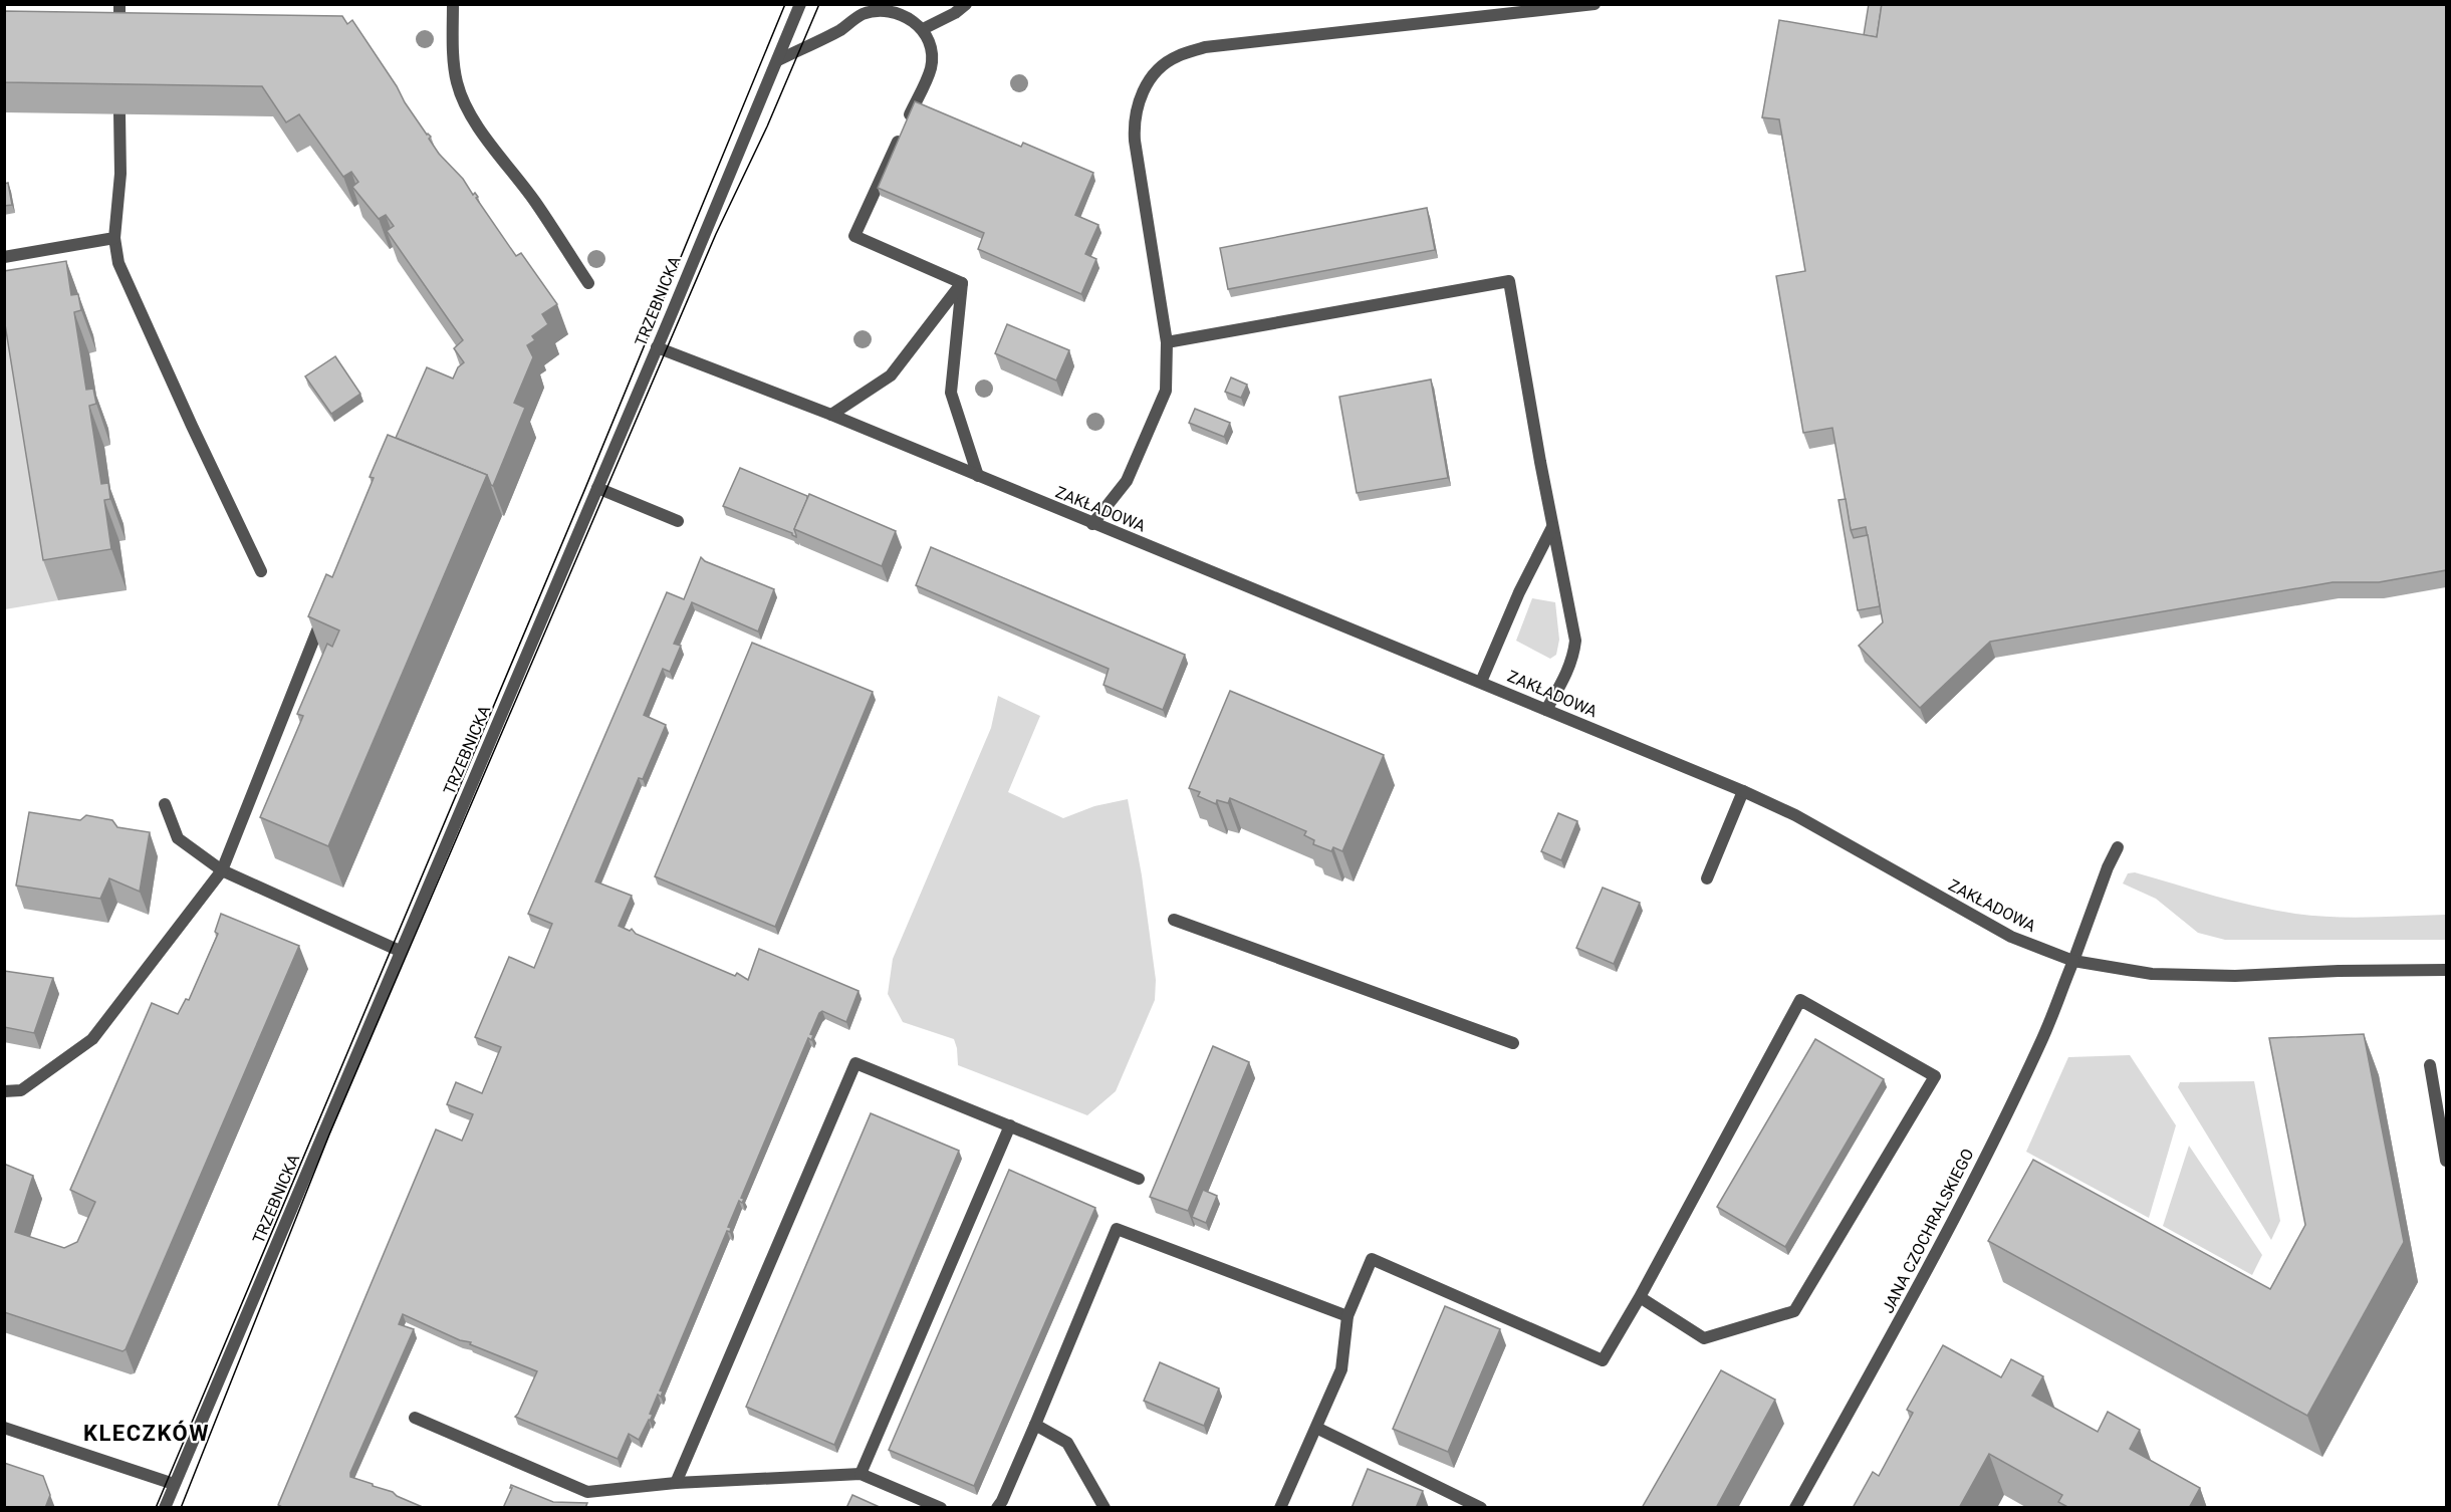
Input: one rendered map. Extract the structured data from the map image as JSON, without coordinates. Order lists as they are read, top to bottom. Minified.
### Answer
{"streets":{"street":["TRZEBNICKA","ZAKŁADOWA","JANA CZOCHRALSKIEGO"]},"crossings":[["TRZEBNICKA","ZAKŁADOWA"],["ZAKŁADOWA","JANA CZOCHRALSKIEGO"]],"districts":["KLECZKÓW"]}
